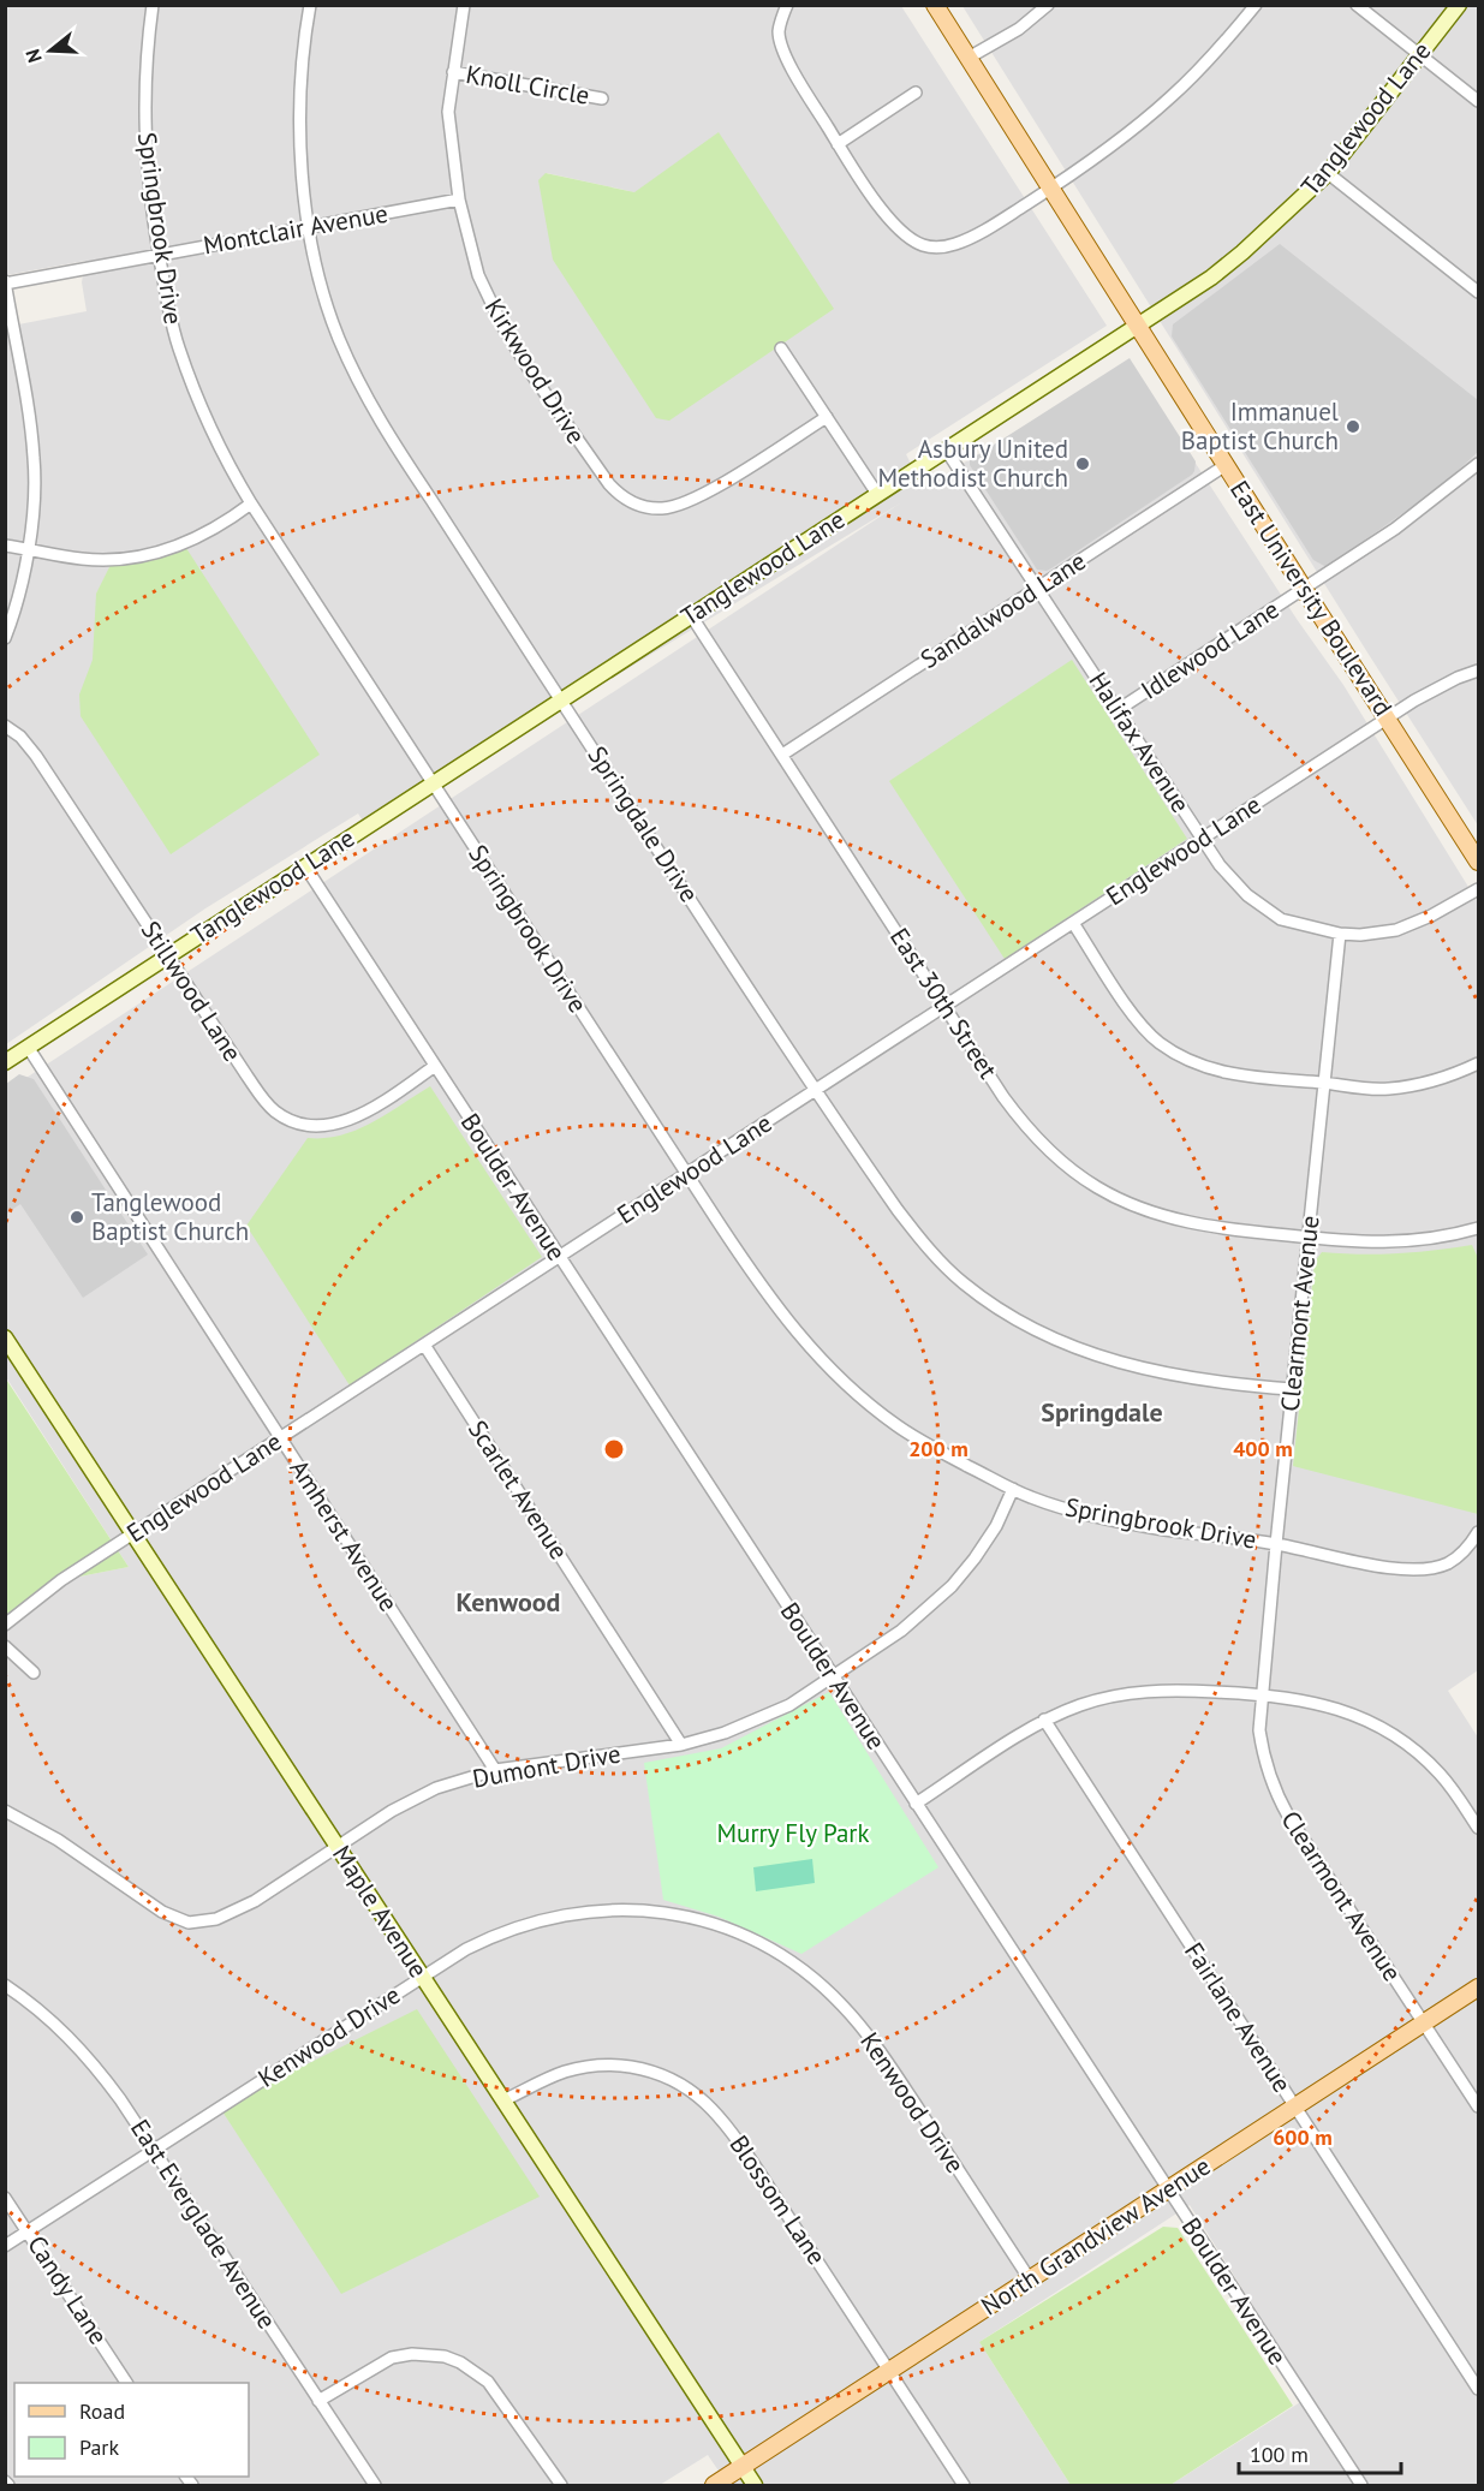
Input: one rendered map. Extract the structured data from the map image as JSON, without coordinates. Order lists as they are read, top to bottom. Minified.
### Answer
{"streets":{"main road":["Tanglewood Lane","East University Boulevard","Maple Avenue","North Grandview Avenue"],"street":["Knoll Circle","Springbrook Drive","Montclair Avenue","Kirkwood Drive","Sandalwood Lane","Idlewood Lane","Halifax Avenue","Springdale Drive","Englewood Lane","Stillwood Lane","East 30th Street","Boulder Avenue","Clearmont Avenue","Scarlet Avenue","Amherst Avenue","Dumont Drive","Fairlane Avenue","Kenwood Drive","Blossom Lane","East Everglade Avenue","Candy Lane"]},"crossings":[["Knoll Circle","Kirkwood Drive"],["Tanglewood Lane","Springbrook Drive"],["Tanglewood Lane","East University Boulevard"],["Tanglewood Lane","Halifax Avenue"],["Tanglewood Lane","Springdale Drive"],["Tanglewood Lane","Stillwood Lane"],["Tanglewood Lane","East 30th Street"],["Tanglewood Lane","Boulder Avenue"],["Tanglewood Lane","Amherst Avenue"],["Springbrook Drive","Montclair Avenue"],["Springbrook Drive","Englewood Lane"],["Springbrook Drive","Clearmont Avenue"],["Springbrook Drive","Dumont Drive"],["Montclair Avenue","Kirkwood Drive"],["Montclair Avenue","Springdale Drive"],["East University Boulevard","Sandalwood Lane"],["East University Boulevard","Idlewood Lane"],["East University Boulevard","Englewood Lane"],["Sandalwood Lane","Halifax Avenue"],["Sandalwood Lane","East 30th Street"],["Idlewood Lane","Halifax Avenue"],["Halifax Avenue","Englewood Lane"],["Halifax Avenue","Clearmont Avenue"],["Springdale Drive","Englewood Lane"],["Springdale Drive","Clearmont Avenue"],["Englewood Lane","East 30th Street"],["Englewood Lane","Boulder Avenue"],["Englewood Lane","Scarlet Avenue"],["Englewood Lane","Amherst Avenue"],["Englewood Lane","Maple Avenue"],["Stillwood Lane","Boulder Avenue"],["East 30th Street","Clearmont Avenue"],["Boulder Avenue","Dumont Drive"],["Boulder Avenue","North Grandview Avenue"],["Clearmont Avenue","North Grandview Avenue"],["Scarlet Avenue","Dumont Drive"],["Amherst Avenue","Dumont Drive"],["Dumont Drive","Maple Avenue"],["Maple Avenue","Kenwood Drive"],["Maple Avenue","Blossom Lane"],["Maple Avenue","North Grandview Avenue"],["Fairlane Avenue","North Grandview Avenue"],["Kenwood Drive","East Everglade Avenue"],["Kenwood Drive","North Grandview Avenue"],["Kenwood Drive","Candy Lane"],["Blossom Lane","North Grandview Avenue"]],"districts":["Springdale","Kenwood"],"parks":["Murry Fly Park"],"places":["Immanuel Baptist Church","Asbury United Methodist Church","Tanglewood Baptist Church"],"legend":["Road","Park"],"scale_bar":"100 m","north":"left","rings":["200 m","400 m","600 m"]}
